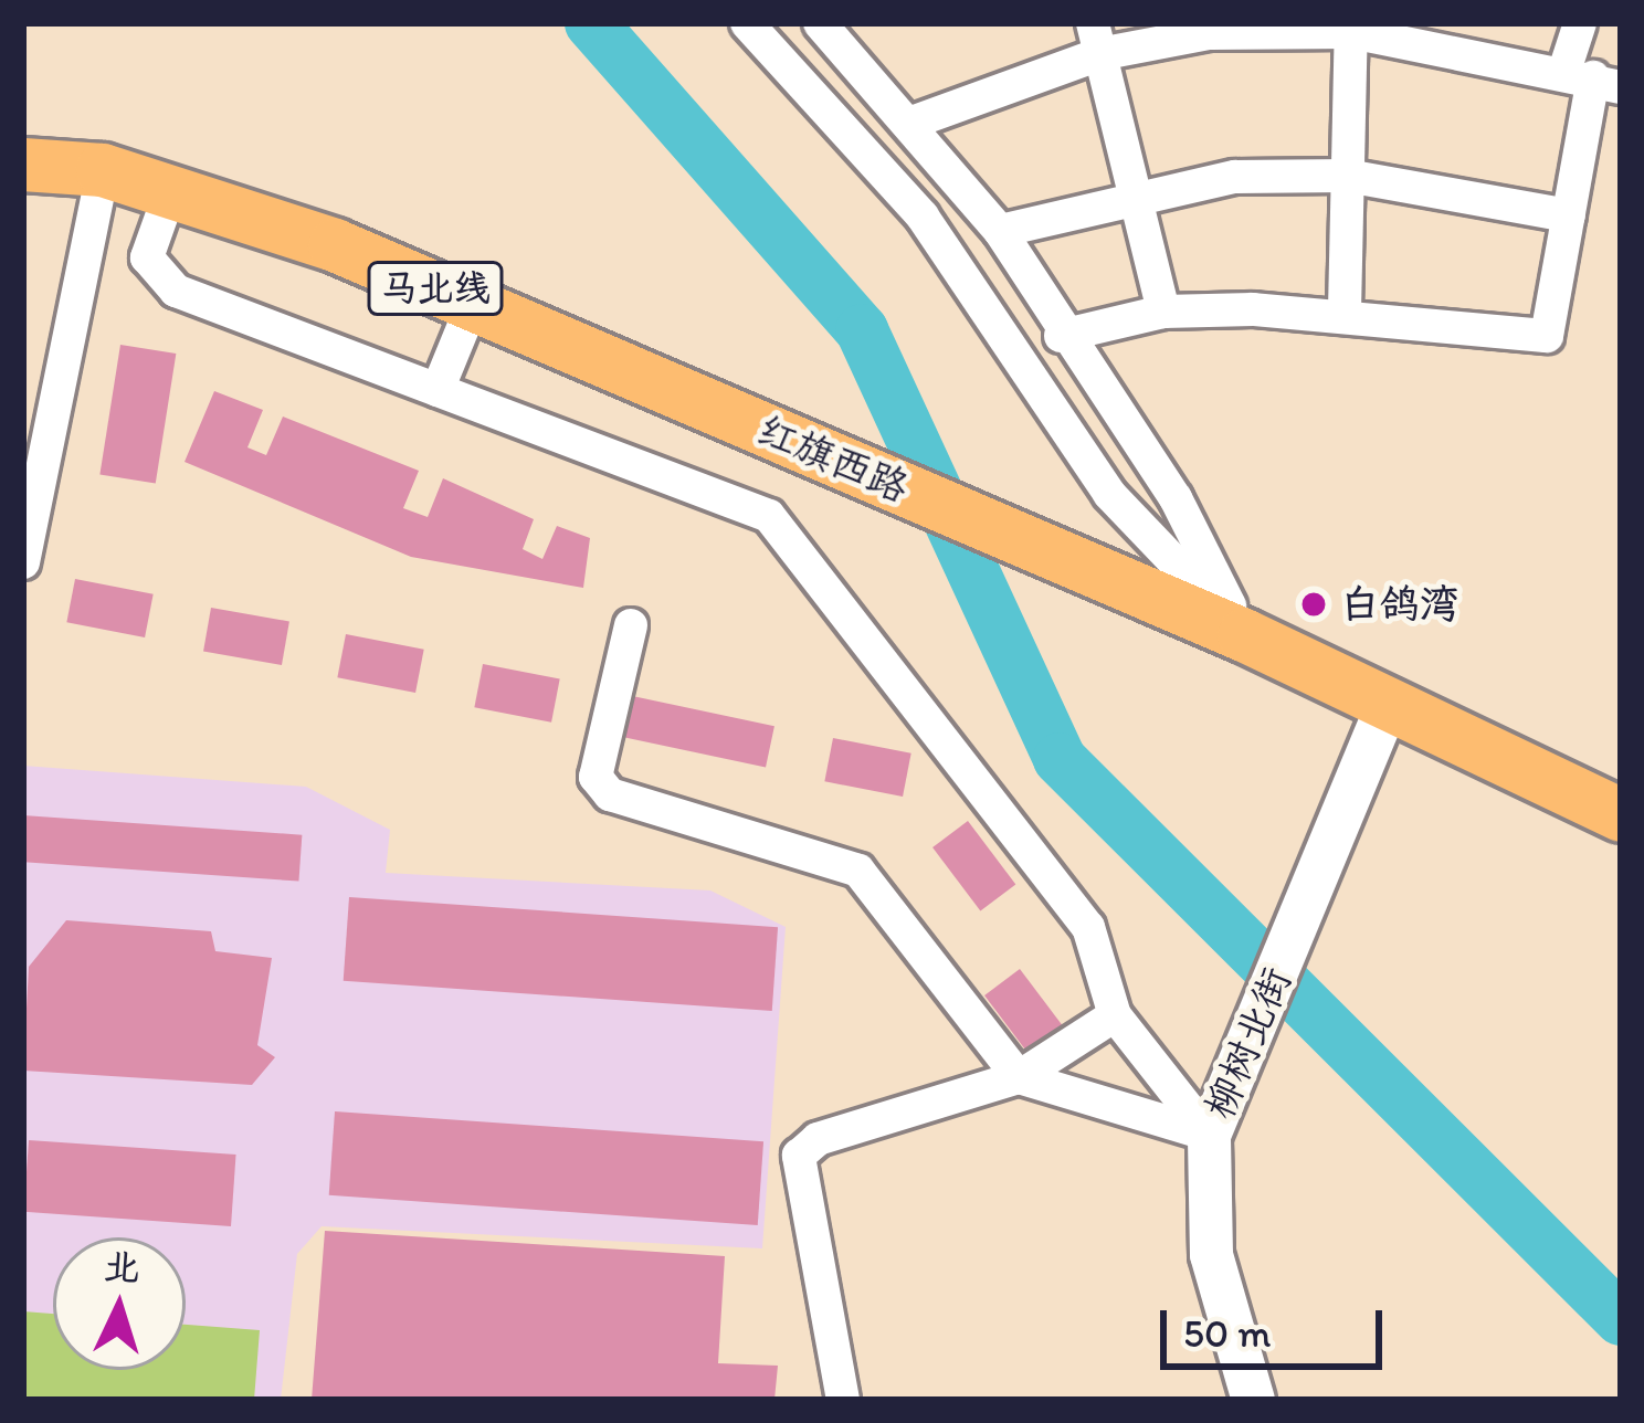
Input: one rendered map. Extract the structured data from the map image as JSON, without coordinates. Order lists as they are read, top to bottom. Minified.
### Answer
{"streets":{"main road":["马北线","红旗西路"],"street":["柳树北街"]},"crossings":[["红旗西路","柳树北街"]],"places":["白鸽湾"],"scale_bar":"50 m","north":"top"}
